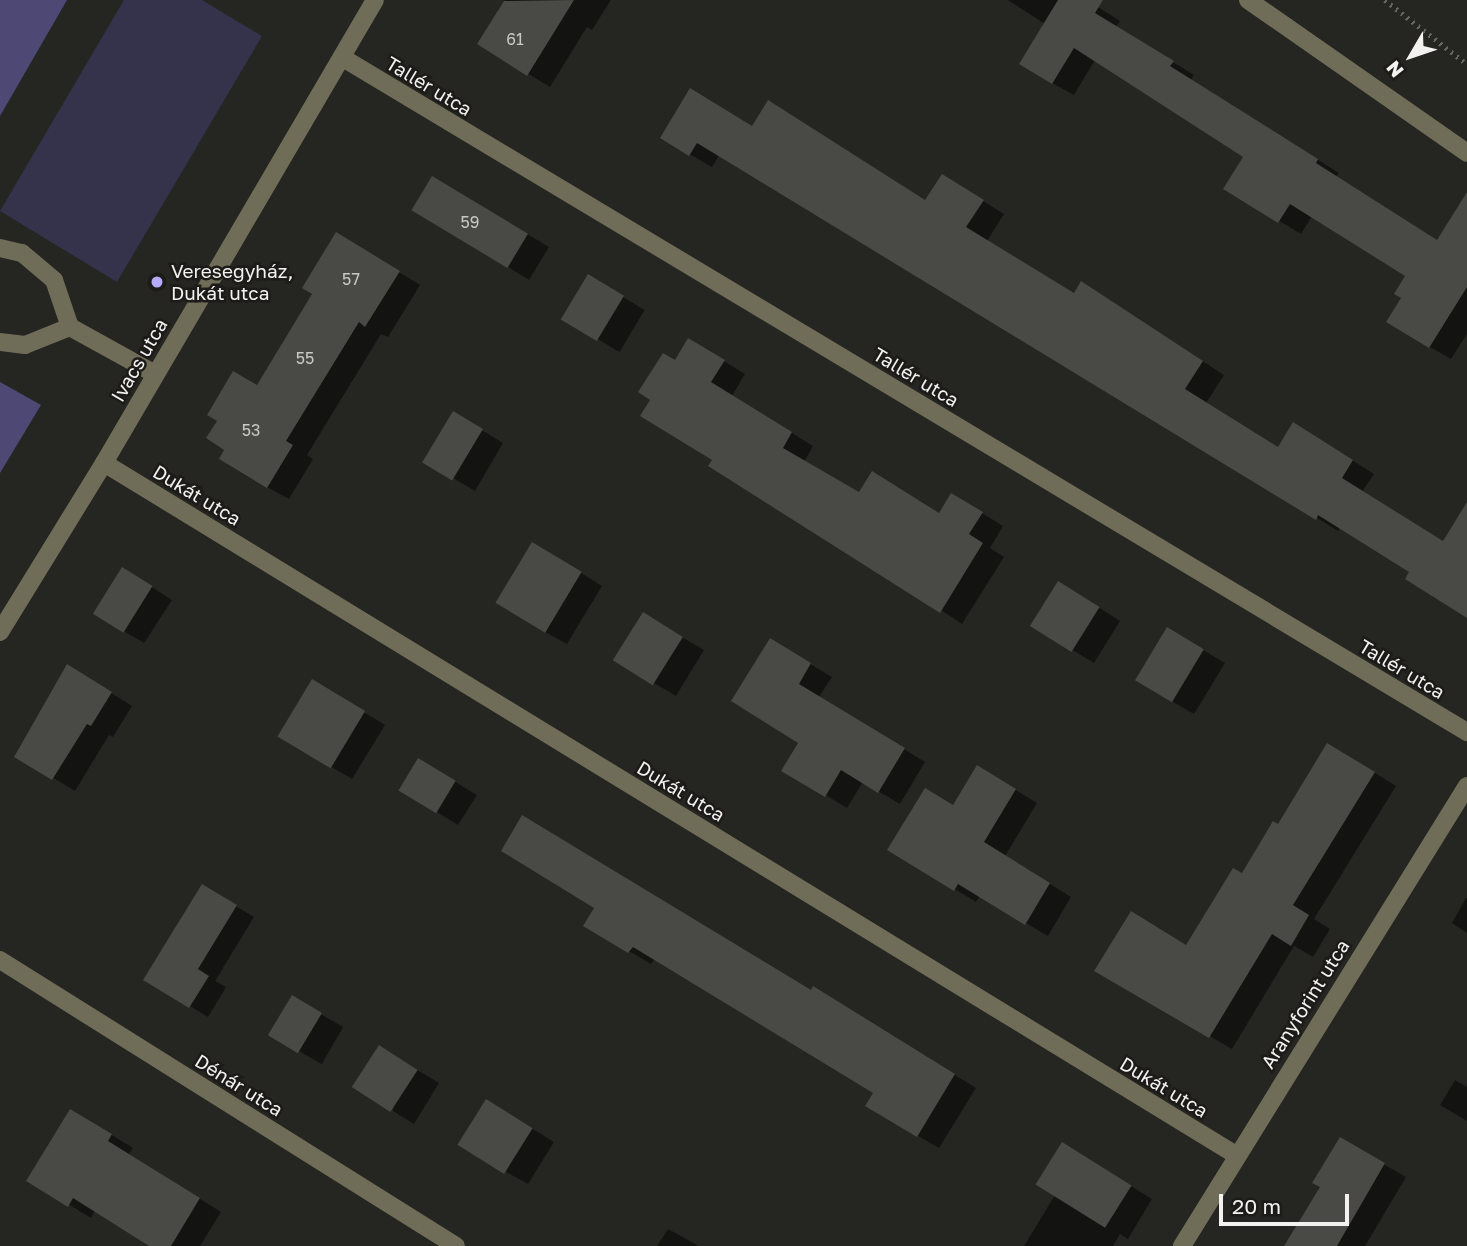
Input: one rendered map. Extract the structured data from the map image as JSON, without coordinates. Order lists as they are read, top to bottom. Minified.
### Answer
{"streets":{"street":["Tallér utca","Ivacs utca","Dukát utca","Aranyforint utca","Dénár utca"]},"crossings":[["Tallér utca","Ivacs utca"],["Ivacs utca","Dukát utca"],["Dukát utca","Aranyforint utca"]],"places":["Veresegyház, Dukát utca"],"house_numbers":["61","59","57","55","53"],"scale_bar":"20 m","north":"bottom left"}
